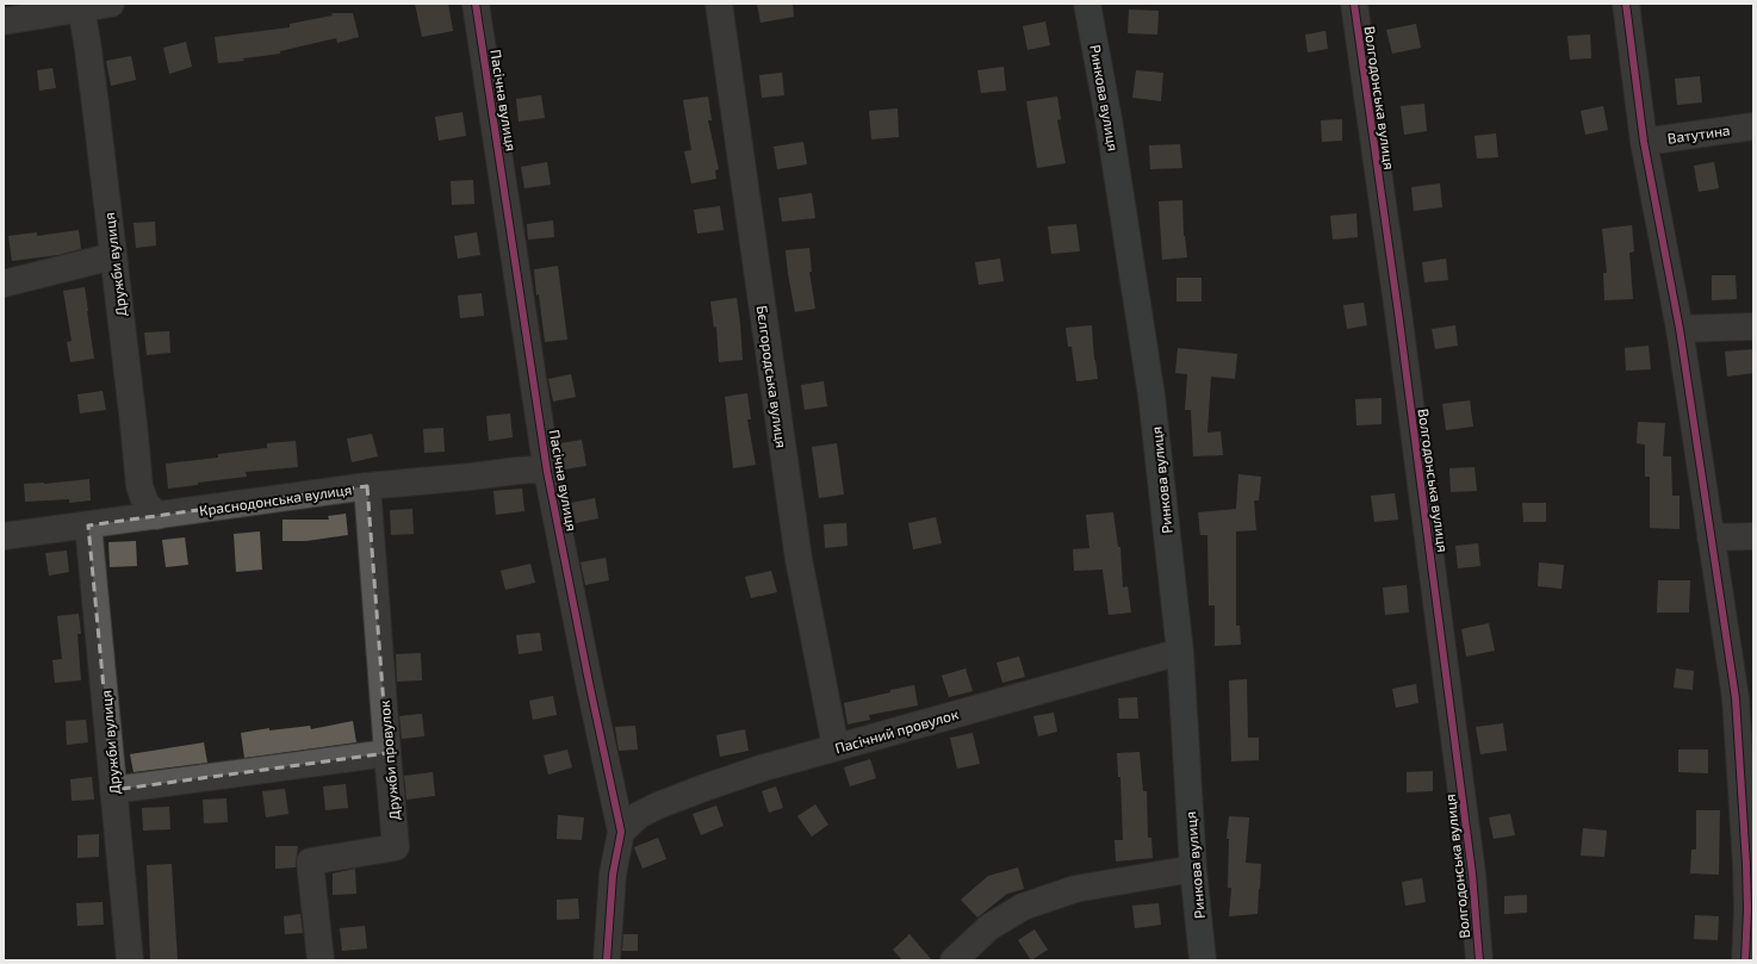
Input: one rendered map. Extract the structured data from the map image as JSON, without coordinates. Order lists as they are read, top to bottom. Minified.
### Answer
{"streets":{"main road":["Ринкова вулиця"],"street":["Волгодонська вулиця","Пасічна вулиця","Ватутина","Дружби вулиця","Бєлгородська вулиця","Краснодонська вулиця","Пасічний провулок","Дружби провулок"]},"crossings":[["Ринкова вулиця","Пасічний провулок"],["Пасічна вулиця","Краснодонська вулиця"],["Пасічна вулиця","Пасічний провулок"],["Дружби вулиця","Краснодонська вулиця"],["Бєлгородська вулиця","Пасічний провулок"],["Краснодонська вулиця","Дружби провулок"]]}
